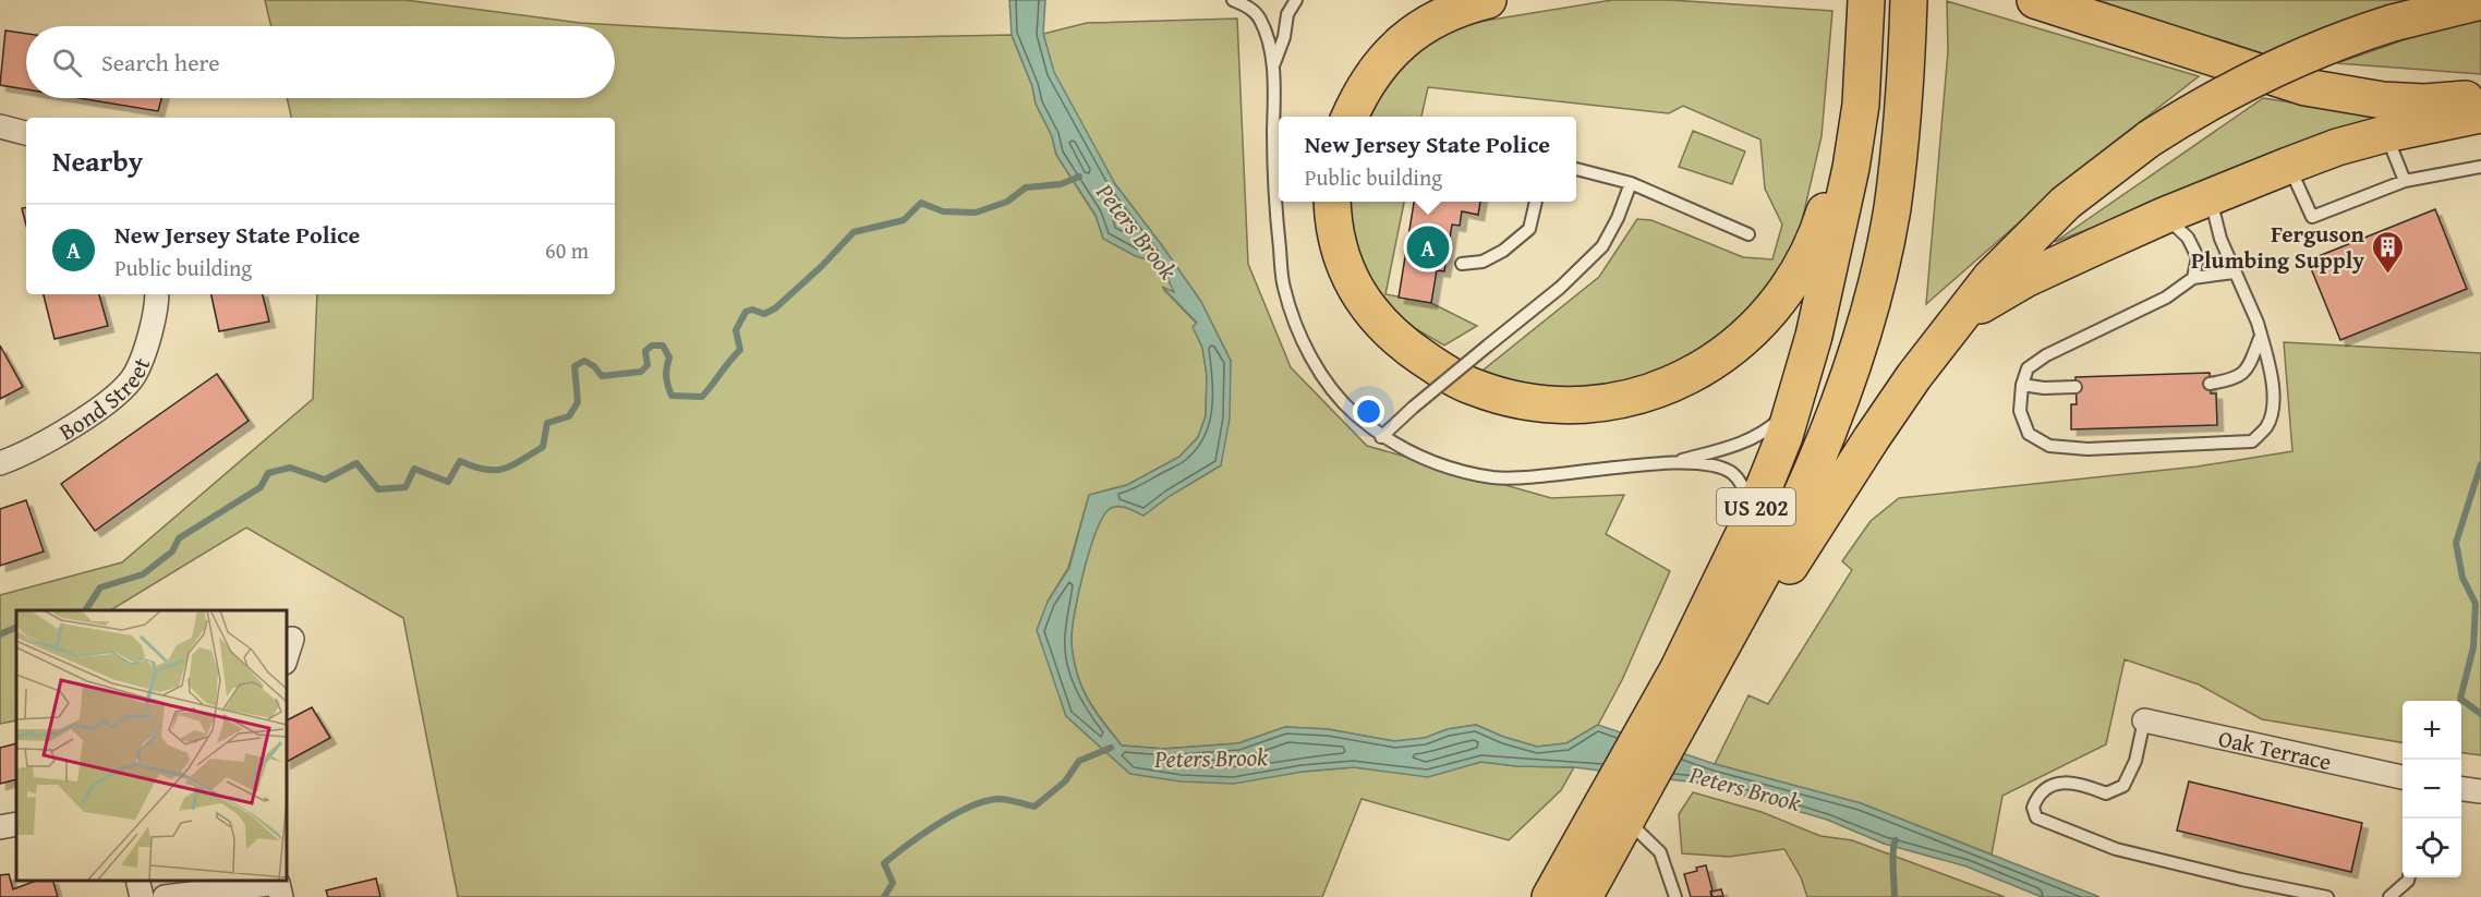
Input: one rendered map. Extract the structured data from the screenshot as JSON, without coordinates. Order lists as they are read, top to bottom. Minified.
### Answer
{"streets":{"highway":["US 202"],"street":["Bond Street","Oak Terrace"]},"water":["Peters Brook"],"places":{"building":["Ferguson Plumbing Supply"]},"page":{"search":"Search here","popup":["New Jersey State Police","Public building"],"heading":"Nearby","list":[{"mark":"A","name":"New Jersey State Police","note":"Public building","value":"60 m"}],"pins":"A","map_buttons":["+","−"]}}
